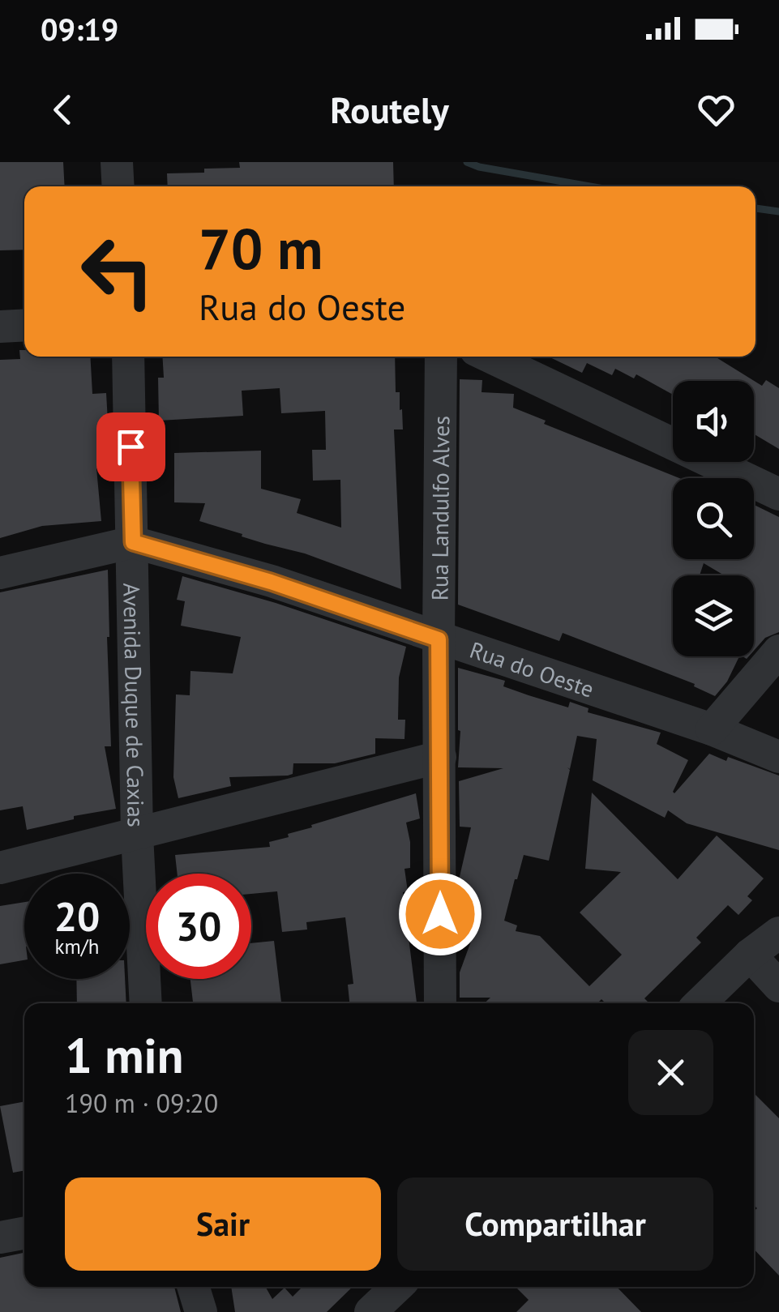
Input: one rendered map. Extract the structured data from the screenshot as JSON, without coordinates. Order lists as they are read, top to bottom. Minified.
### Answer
{"streets":{"street":["Rua Landulfo Alves","Rua do Oeste","Avenida Duque de Caxias"]},"crossings":[["Rua Landulfo Alves","Rua do Oeste"],["Rua do Oeste","Avenida Duque de Caxias"]],"page":{"status":"09:19","header":"Routely","turn":["70 m","Rua do Oeste"],"speed":"20 km/h","limit":"30","heading":["1 min","190 m · 09:20"],"buttons":["Sair","Compartilhar"]}}
